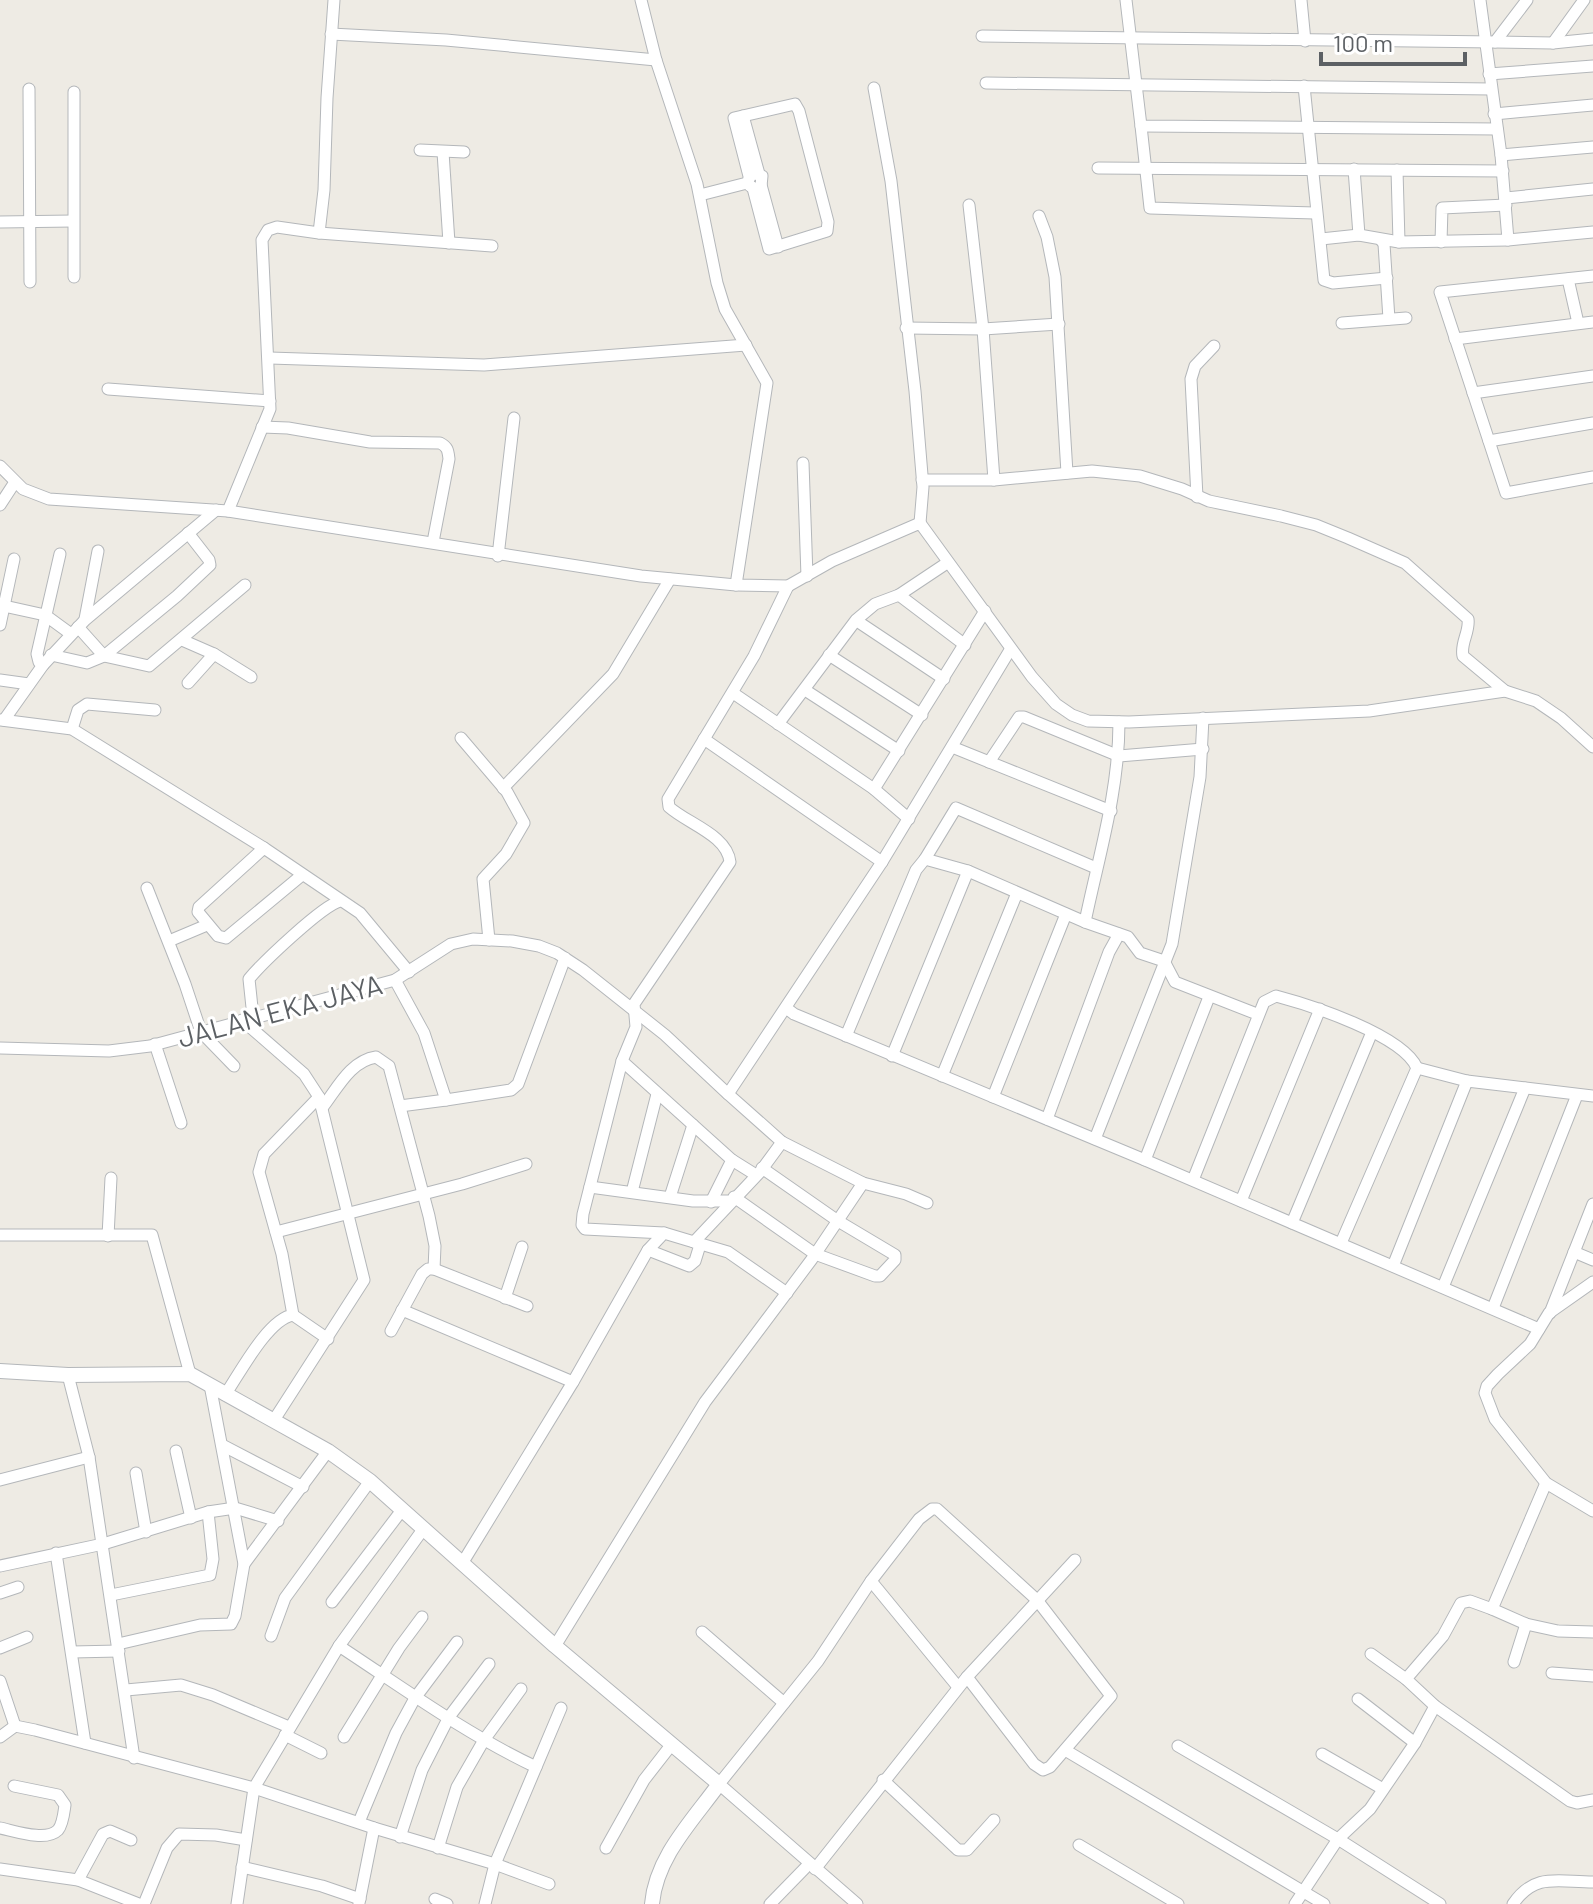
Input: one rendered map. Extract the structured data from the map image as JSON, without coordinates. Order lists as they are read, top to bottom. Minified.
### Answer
{"streets":{"street":["JALAN EKA JAYA"]},"scale_bar":"100 m"}
